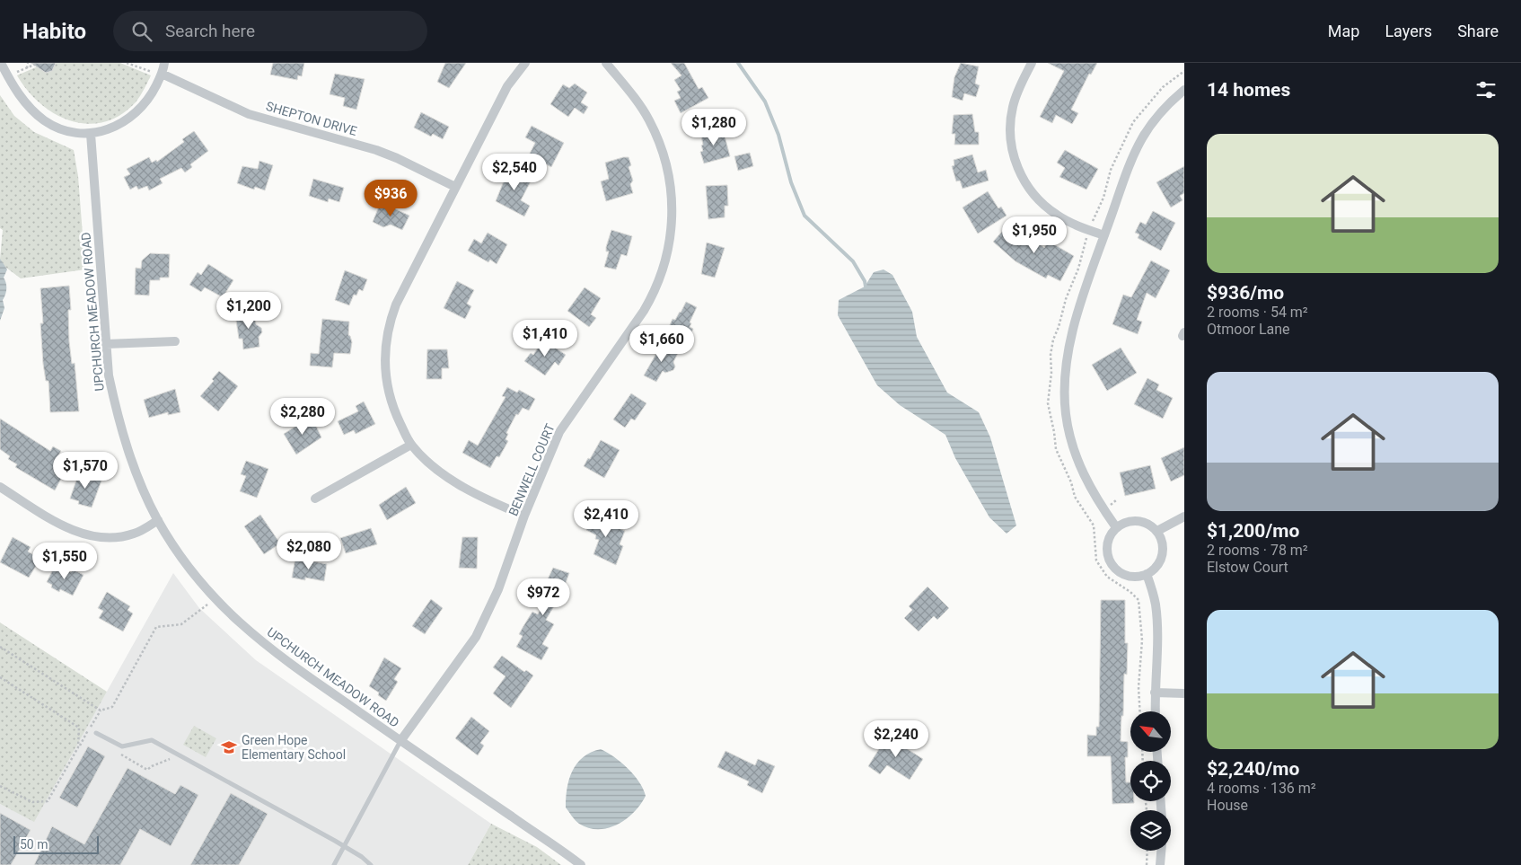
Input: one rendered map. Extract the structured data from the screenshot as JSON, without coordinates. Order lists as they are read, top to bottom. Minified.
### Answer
{"streets":{"street":["SHEPTON DRIVE","UPCHURCH MEADOW ROAD","BENWELL COURT"]},"crossings":[["UPCHURCH MEADOW ROAD","BENWELL COURT"]],"places":{"school or university":["Green Hope Elementary School"]},"scale_bar":"50 m","north":"top left","page":{"header":"Habito","search":"Search here","nav":["Map","Layers","Share"],"heading":"14 homes","price":["$1,280","$2,540","$936","$1,950","$1,200","$1,410","$1,660","$2,280","$1,570","$2,410","$2,080","$1,550","$972","$2,240"],"list":[{"name":"$936/mo","note":"2 rooms · 54 m² · Otmoor Lane"},{"name":"$1,200/mo","note":"2 rooms · 78 m² · Elstow Court"},{"name":"$2,240/mo","note":"4 rooms · 136 m² · House"}],"scale":"50 m"}}
